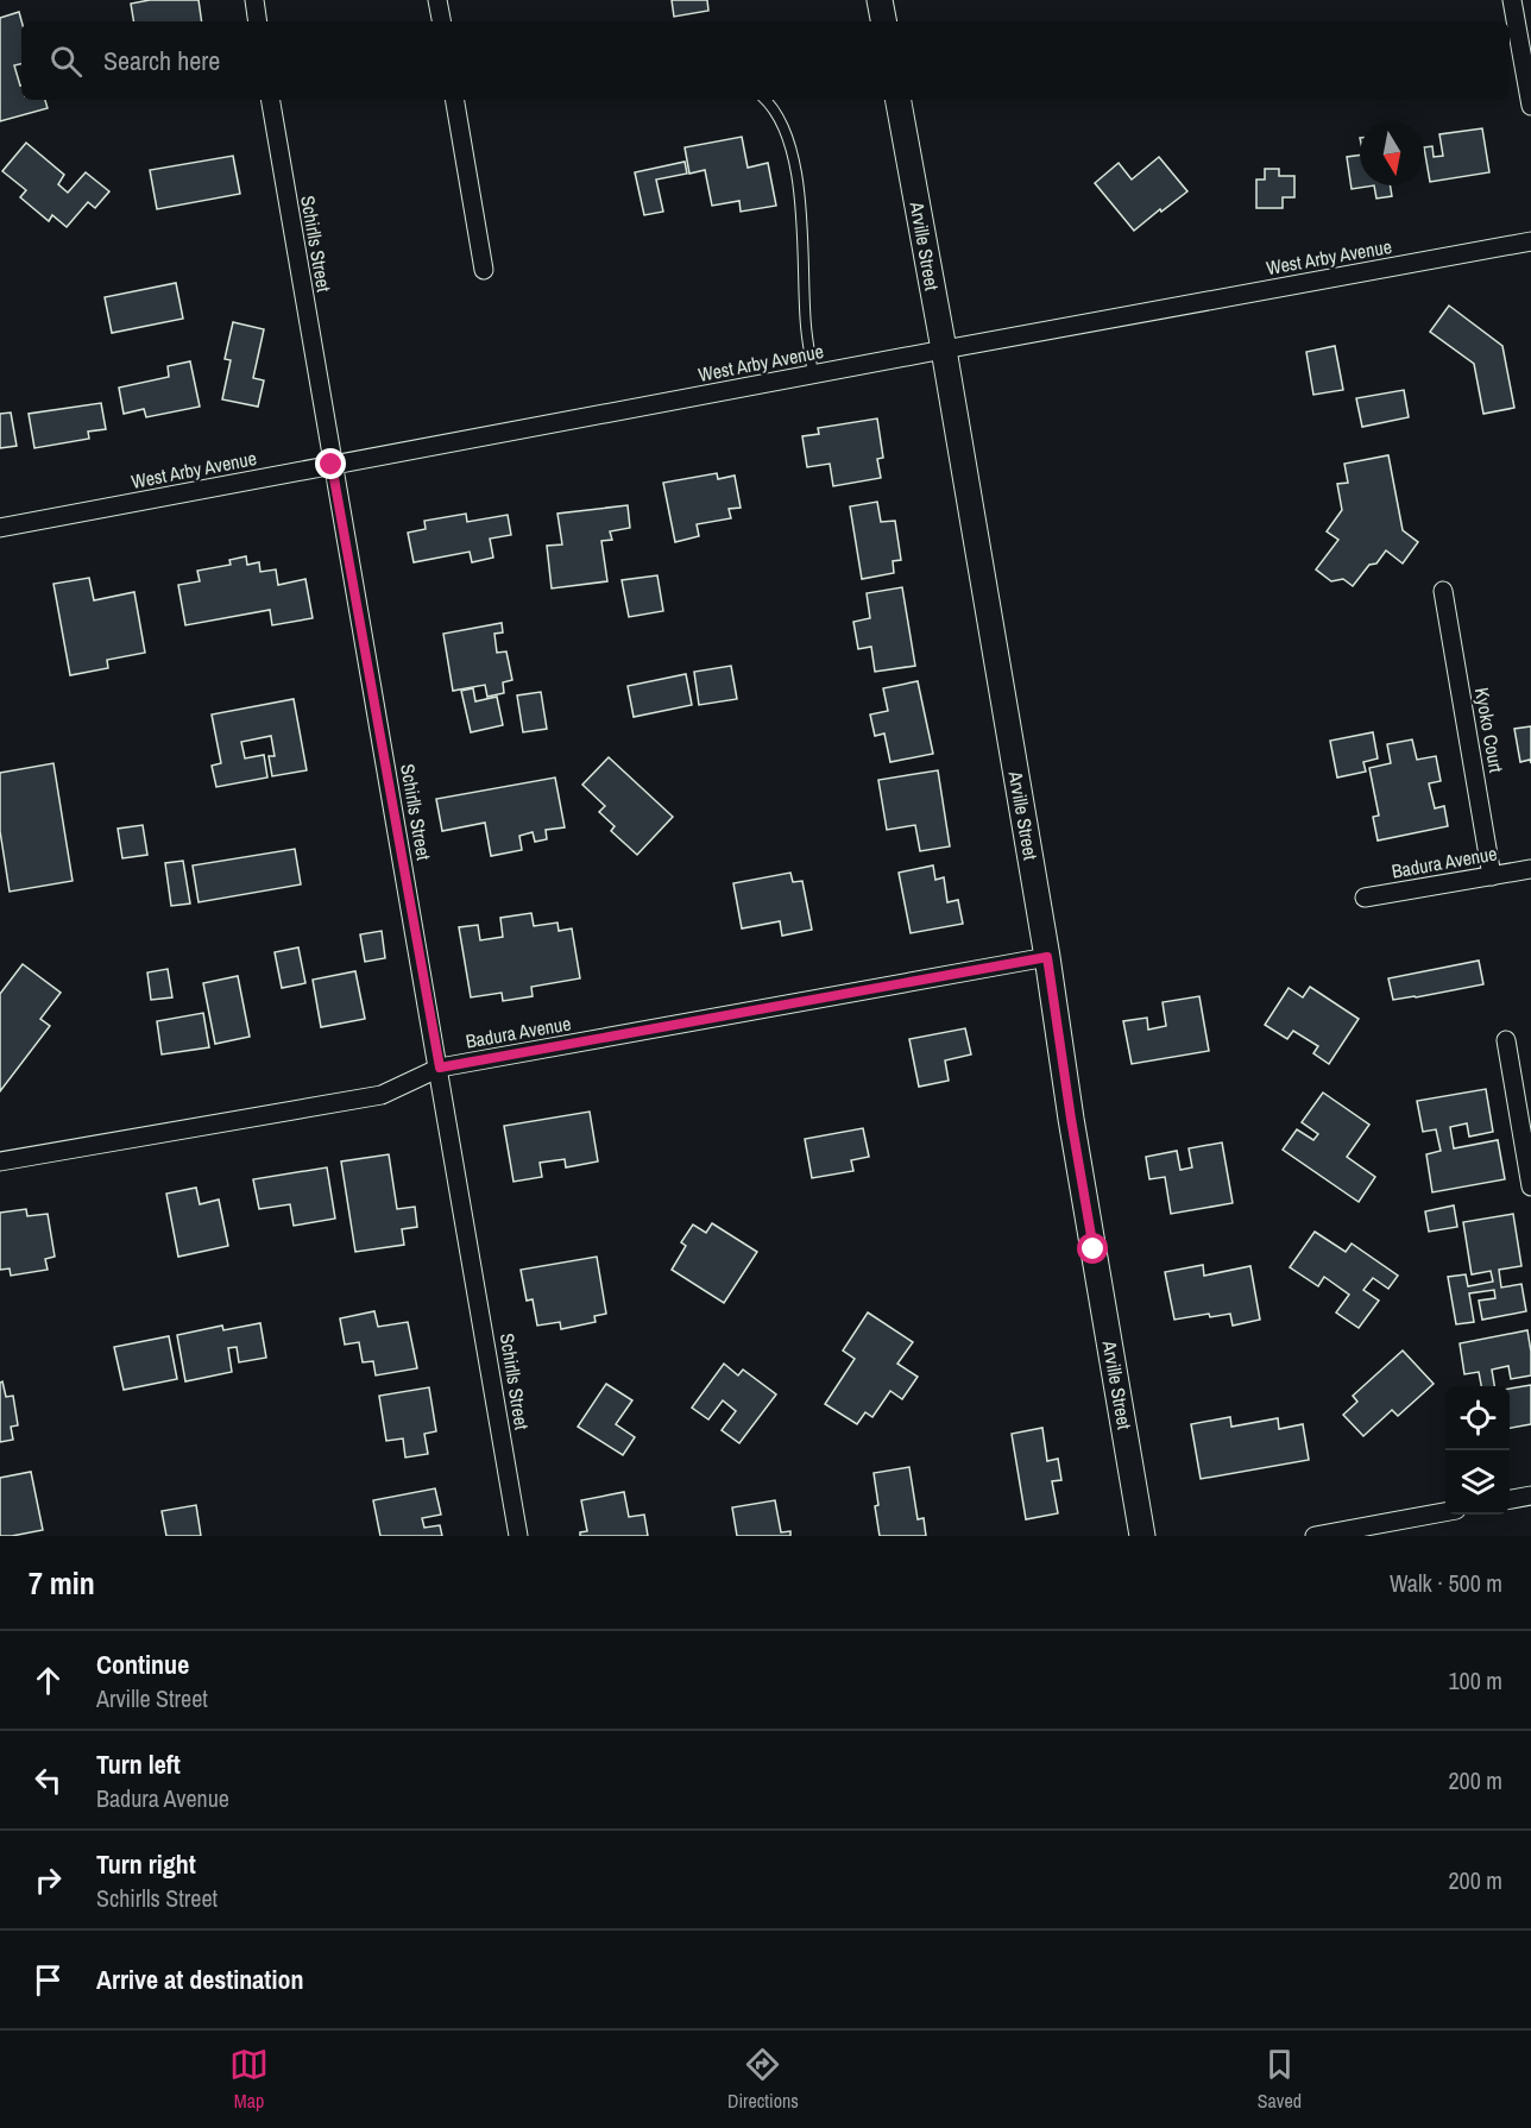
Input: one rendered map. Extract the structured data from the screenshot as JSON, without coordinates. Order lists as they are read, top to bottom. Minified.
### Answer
{"streets":{"street":["Schirlls Street","Arville Street","West Arby Avenue","Kyoko Court","Badura Avenue"]},"crossings":[["Schirlls Street","West Arby Avenue"],["Schirlls Street","Badura Avenue"],["Arville Street","West Arby Avenue"],["Arville Street","Badura Avenue"],["Kyoko Court","Badura Avenue"]],"north":"bottom","page":{"search":"Search here","heading":["7 min","Walk · 500 m"],"list":[["Continue","Arville Street","100 m"],["Turn left","Badura Avenue","200 m"],["Turn right","Schirlls Street","200 m"],"Arrive at destination"],"nav":["Map","Directions","Saved"]}}
